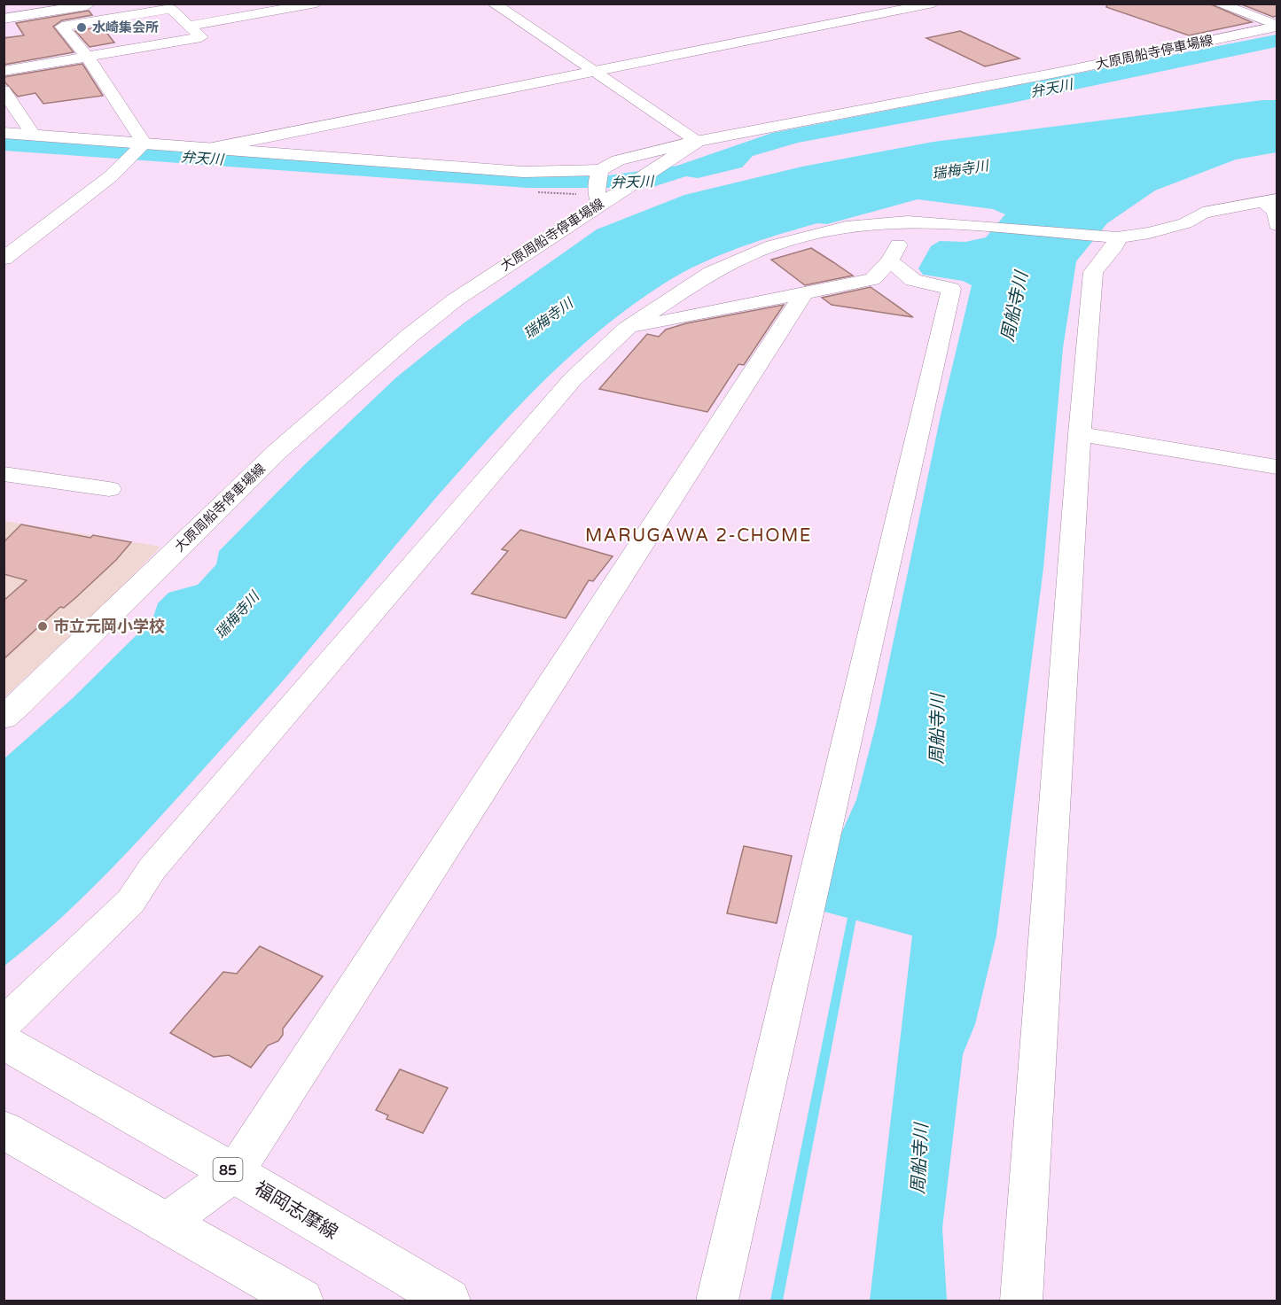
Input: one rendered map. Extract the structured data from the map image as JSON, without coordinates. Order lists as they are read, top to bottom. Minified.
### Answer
{"streets":{"main road":["大原周船寺停車場線","85","福岡志摩線"]},"districts":["MARUGAWA 2-CHOME"],"water":["弁天川","瑞梅寺川","周船寺川"],"places":["水崎集会所","市立元岡小学校"]}
